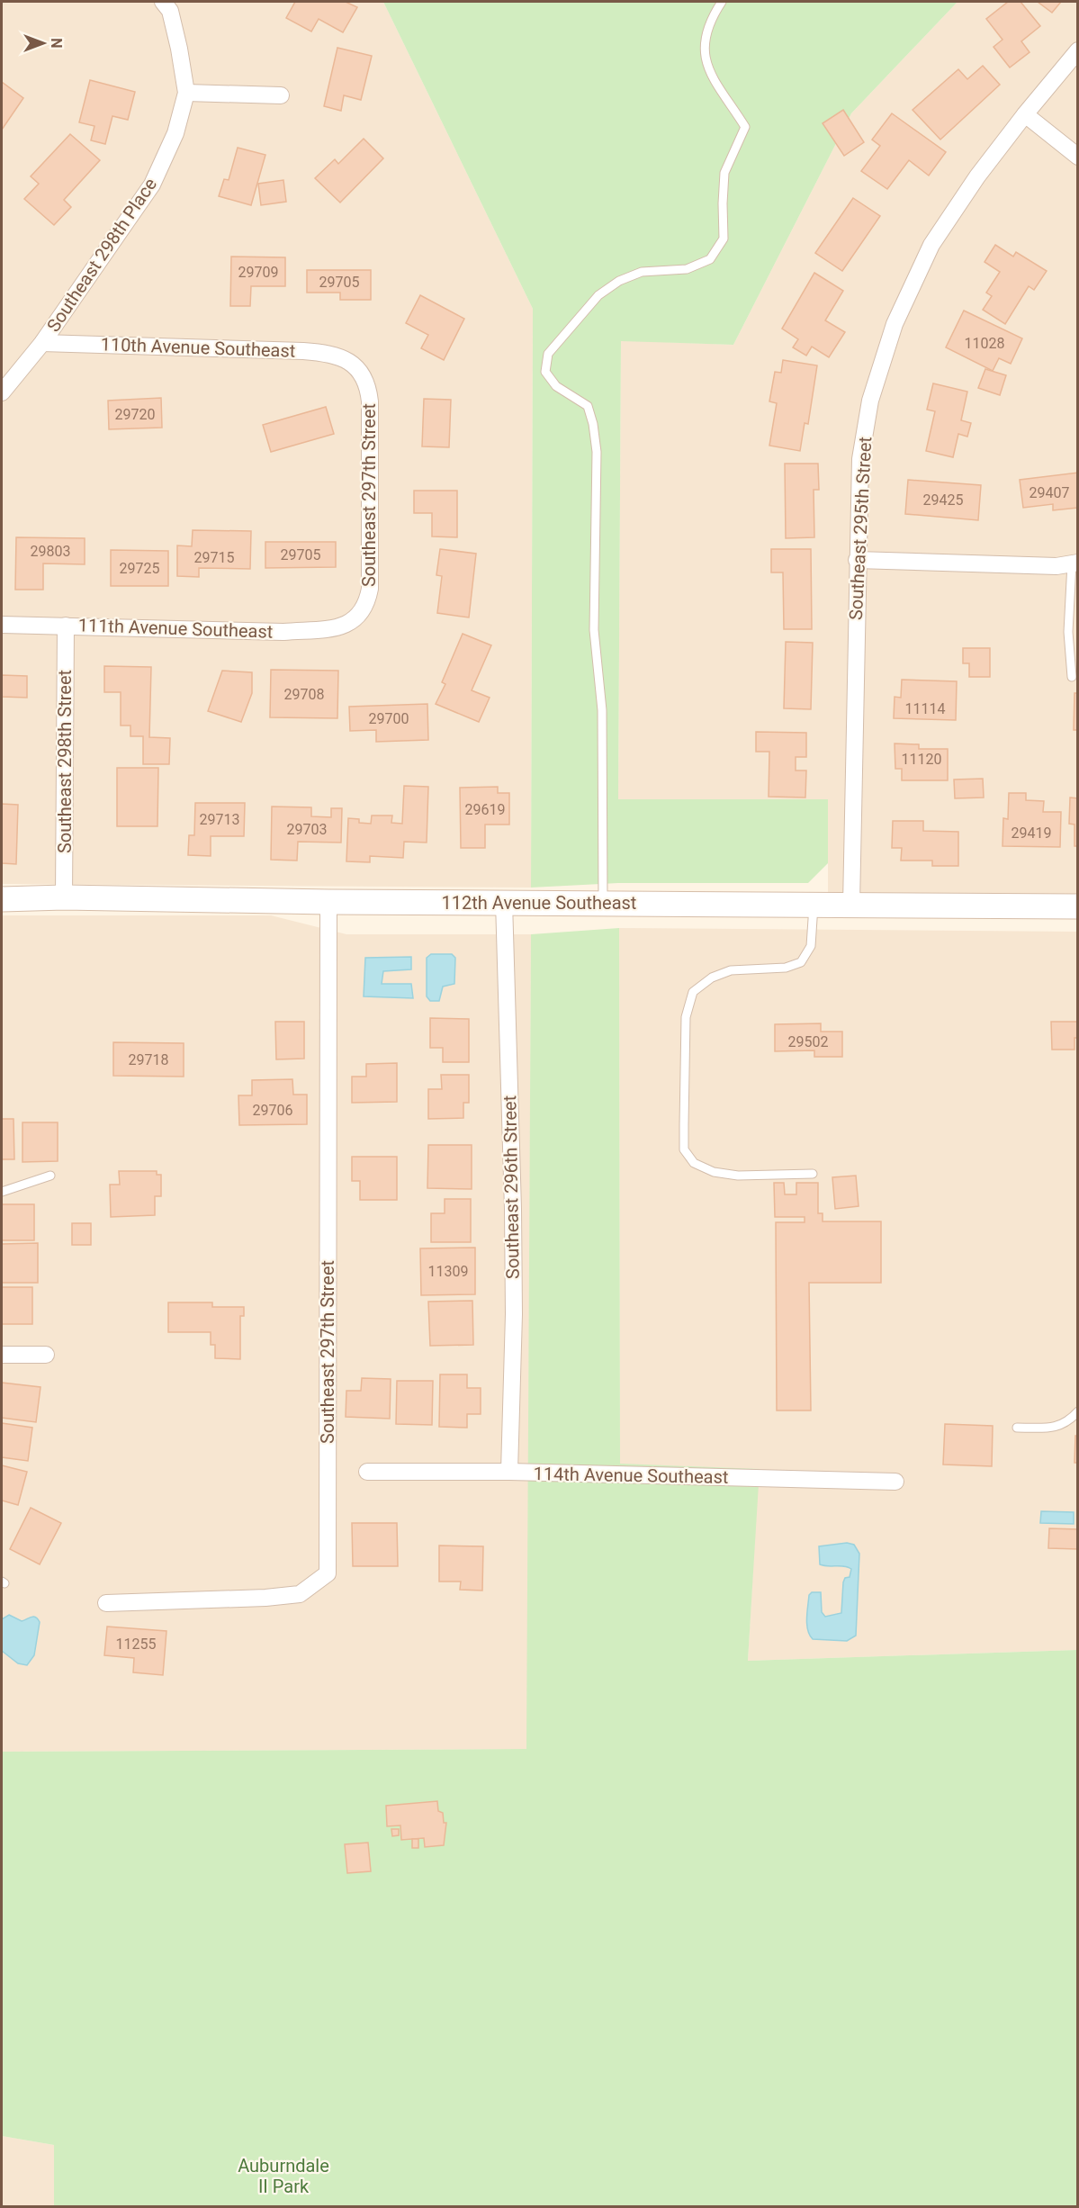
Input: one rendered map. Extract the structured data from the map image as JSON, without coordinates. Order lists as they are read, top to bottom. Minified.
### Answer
{"streets":{"street":["Southeast 298th Place","110th Avenue Southeast","Southeast 297th Street","Southeast 295th Street","111th Avenue Southeast","Southeast 298th Street","112th Avenue Southeast","Southeast 296th Street","114th Avenue Southeast"]},"crossings":[["Southeast 298th Place","110th Avenue Southeast"],["110th Avenue Southeast","Southeast 297th Street"],["Southeast 297th Street","111th Avenue Southeast"],["Southeast 297th Street","112th Avenue Southeast"],["Southeast 295th Street","112th Avenue Southeast"],["111th Avenue Southeast","Southeast 298th Street"],["Southeast 298th Street","112th Avenue Southeast"],["112th Avenue Southeast","Southeast 296th Street"],["Southeast 296th Street","114th Avenue Southeast"]],"parks":["Auburndale II Park"],"house_numbers":["29709","29705","11028","29720","29407","29425","29803","29705","29715","29725","29708","11114","29700","11120","29619","29713","29703","29419","29502","29718","29706","11309","11255"],"north":"right"}
